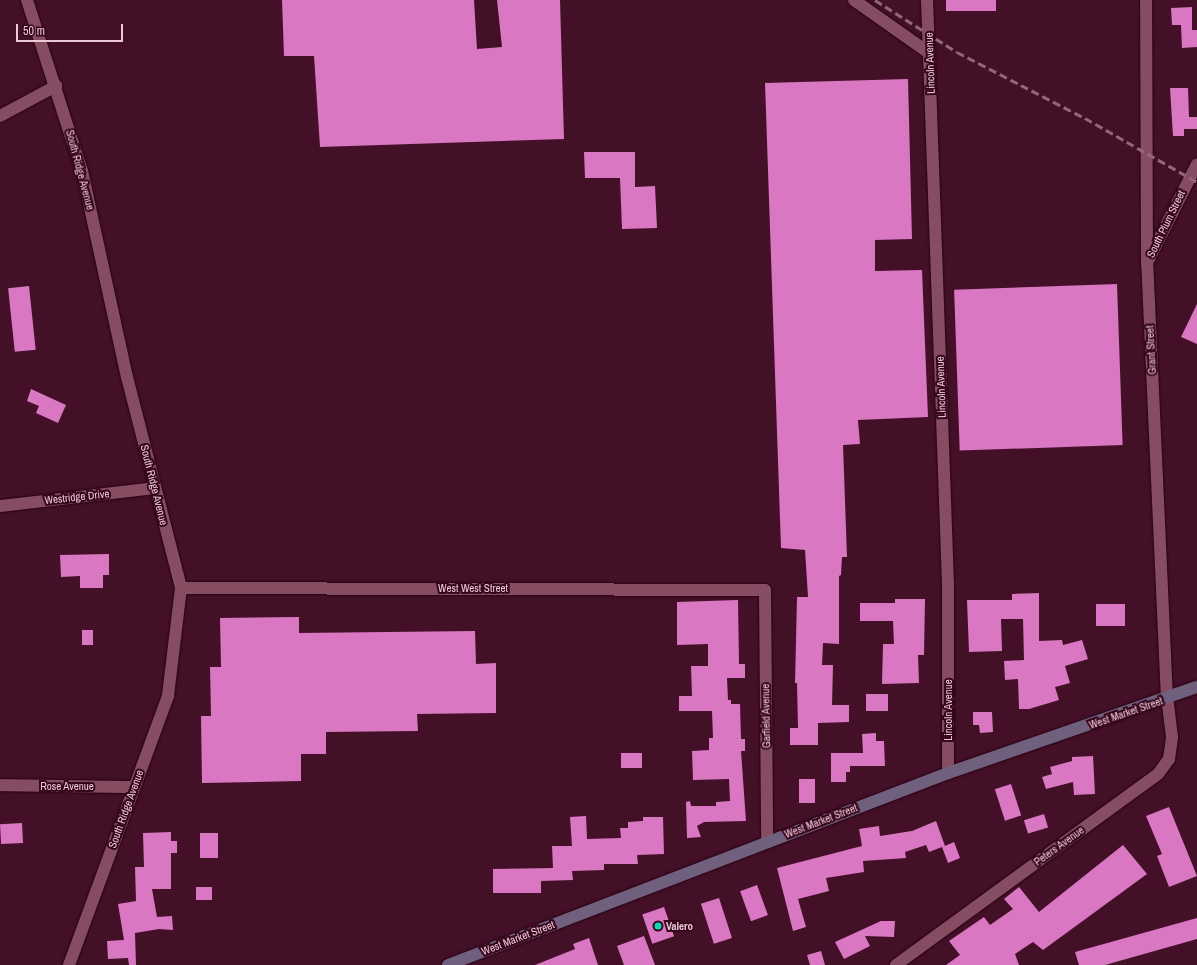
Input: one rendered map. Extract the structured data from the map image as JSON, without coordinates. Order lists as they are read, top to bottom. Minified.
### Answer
{"streets":{"main road":["West Market Street"],"street":["Lincoln Avenue","South Ridge Avenue","South Plum Street","Grant Street","Westridge Drive","West West Street","Garfield Avenue","Rose Avenue","Peters Avenue"]},"crossings":[["Lincoln Avenue","West Market Street"],["South Ridge Avenue","Westridge Drive"],["South Ridge Avenue","West West Street"],["South Ridge Avenue","Rose Avenue"],["South Plum Street","Grant Street"],["Grant Street","West Market Street"],["Grant Street","Peters Avenue"],["West West Street","Garfield Avenue"],["West Market Street","Garfield Avenue"],["West Market Street","Peters Avenue"]],"places":["Valero"],"scale_bar":"50 m"}
